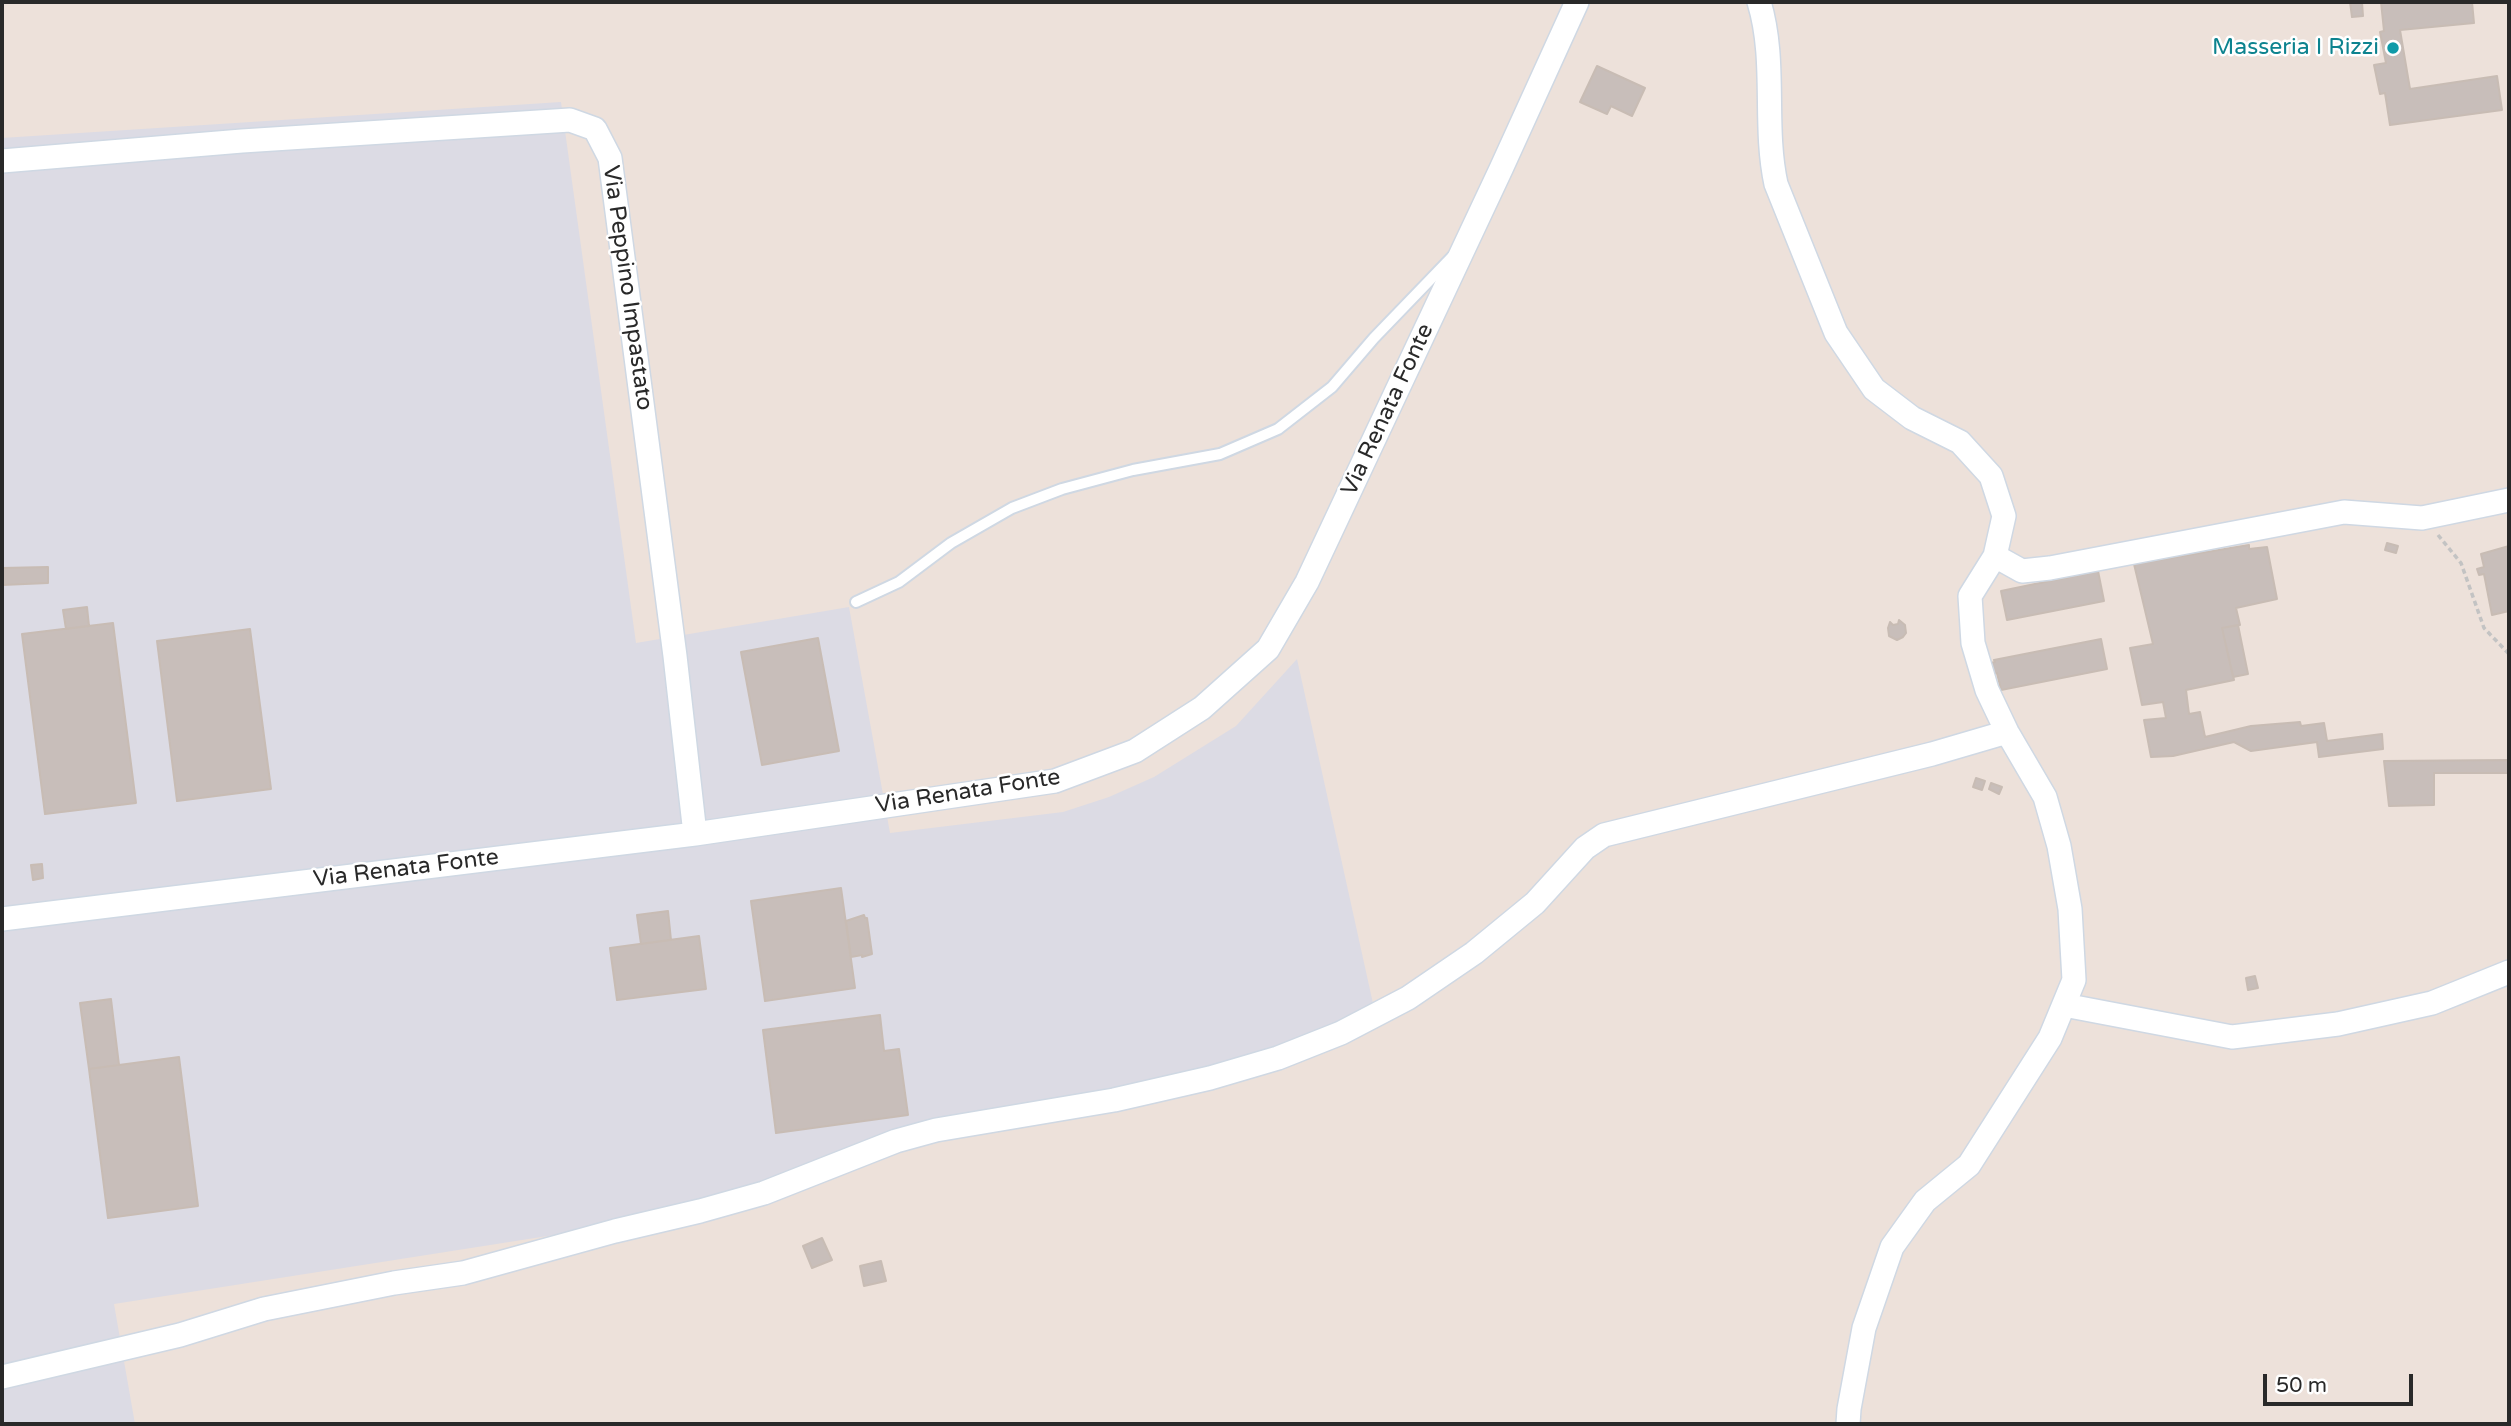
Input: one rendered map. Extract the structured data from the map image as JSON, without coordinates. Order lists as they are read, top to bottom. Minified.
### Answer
{"streets":{"street":["Via Peppino Impastato","Via Renata Fonte"]},"crossings":[["Via Peppino Impastato","Via Renata Fonte"]],"places":["Masseria I Rizzi"],"scale_bar":"50 m"}
